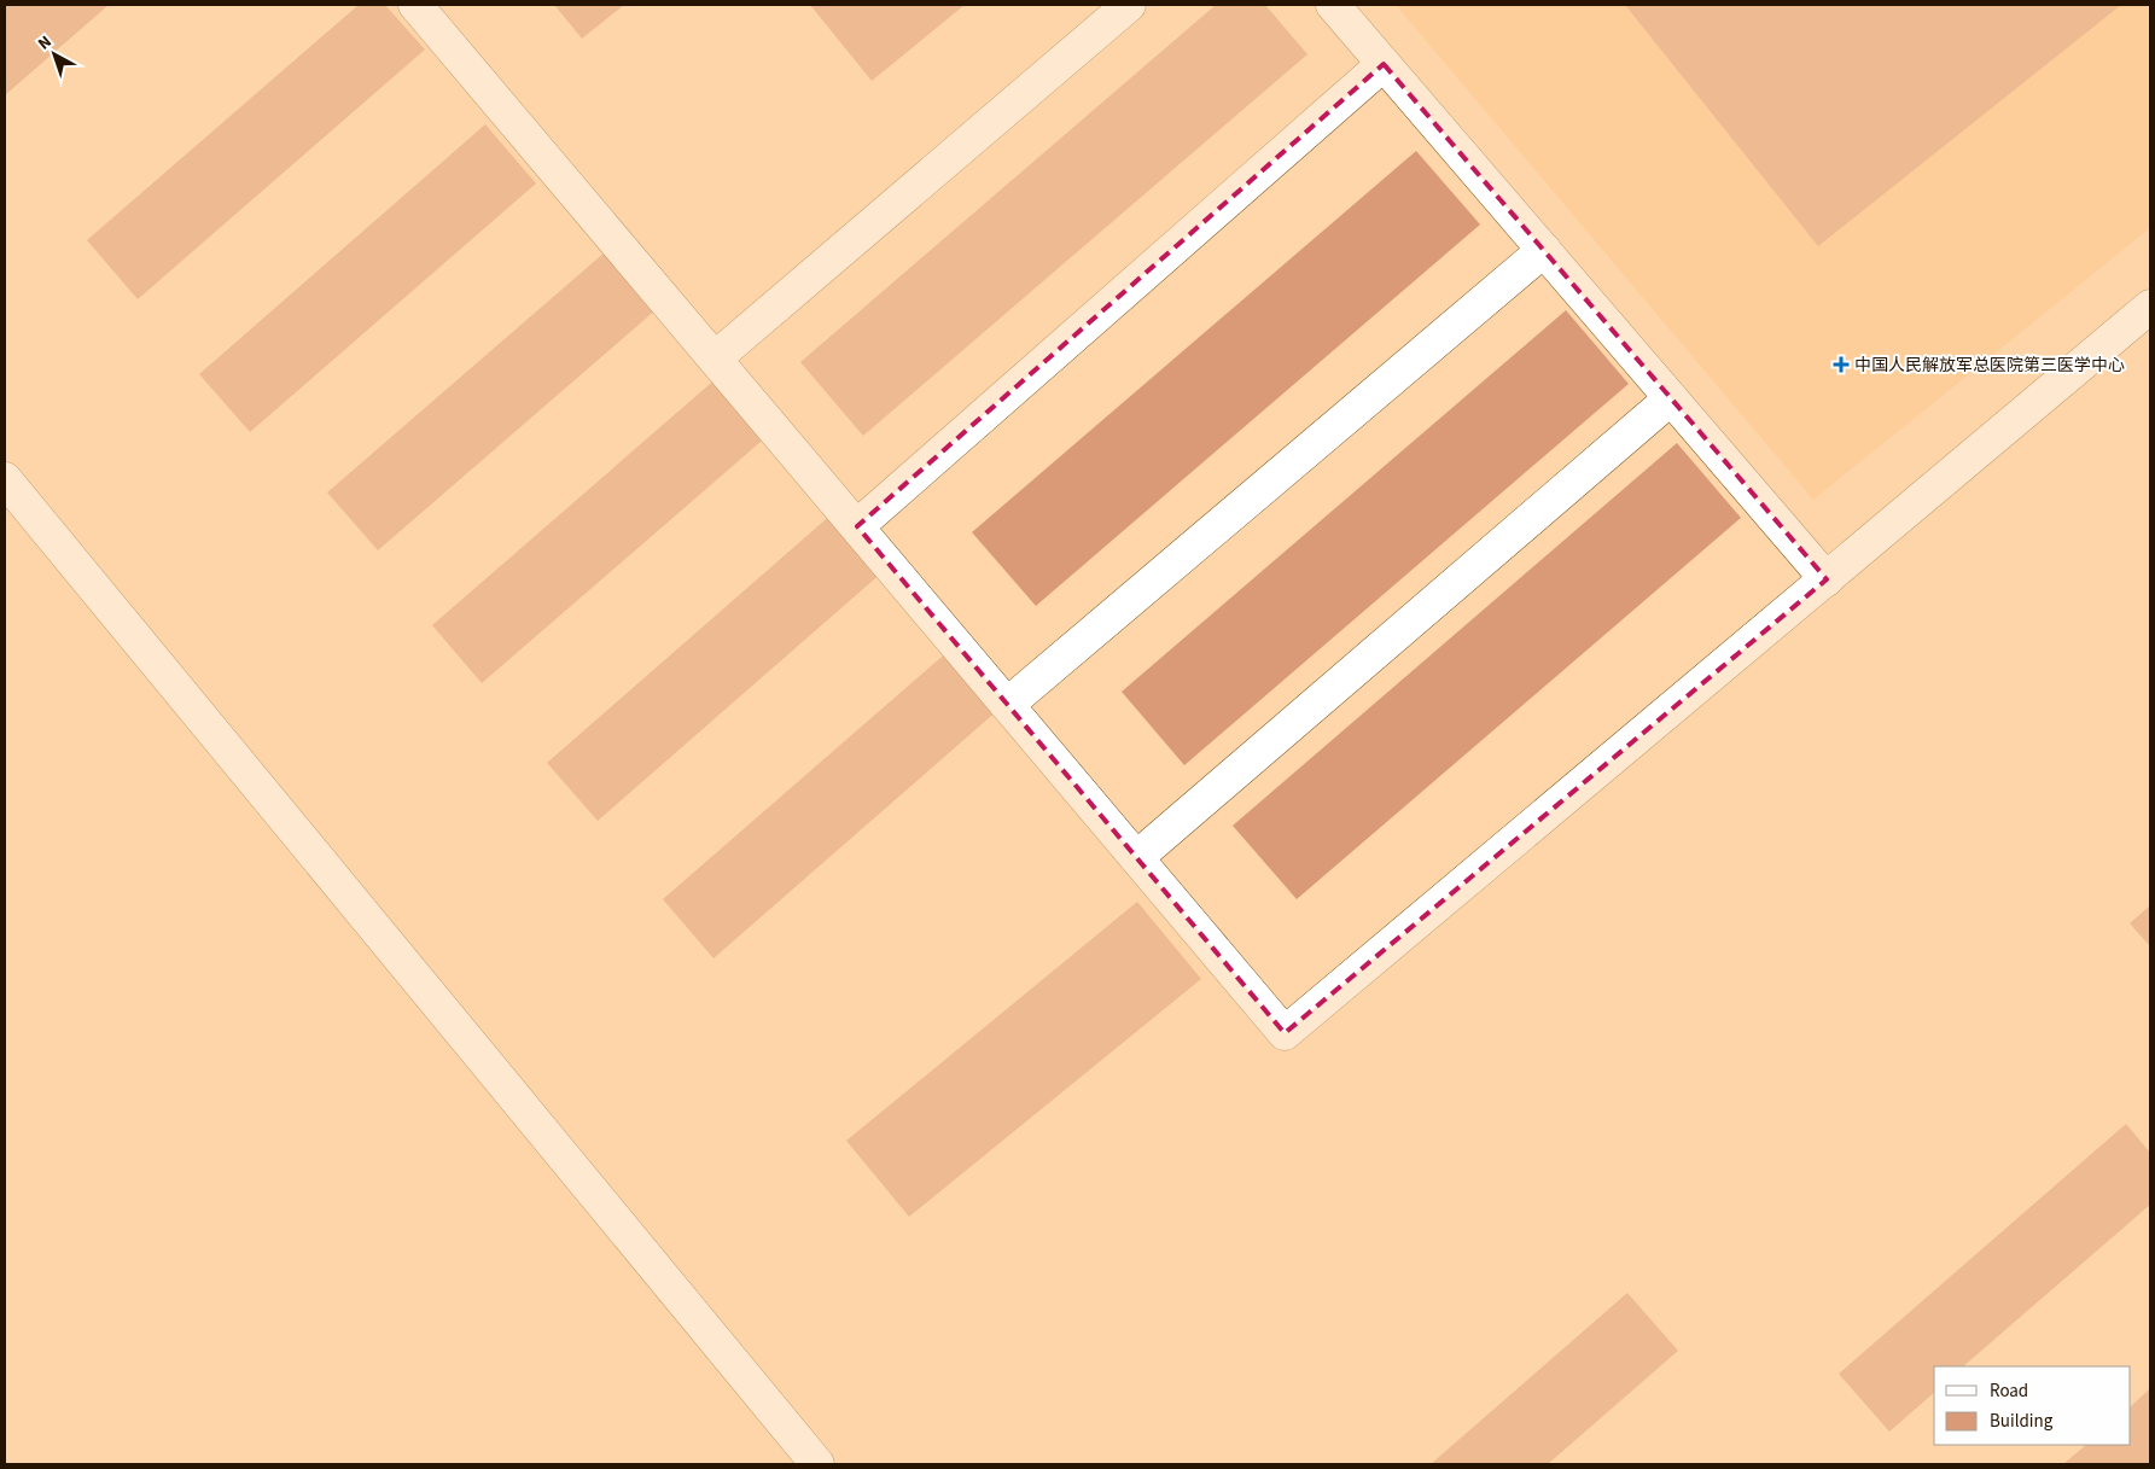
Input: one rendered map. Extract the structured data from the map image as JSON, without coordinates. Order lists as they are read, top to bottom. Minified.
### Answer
{"places":{"health":["中国人民解放军总医院第三医学中心"]},"legend":["Road","Building"],"north":"top left"}
